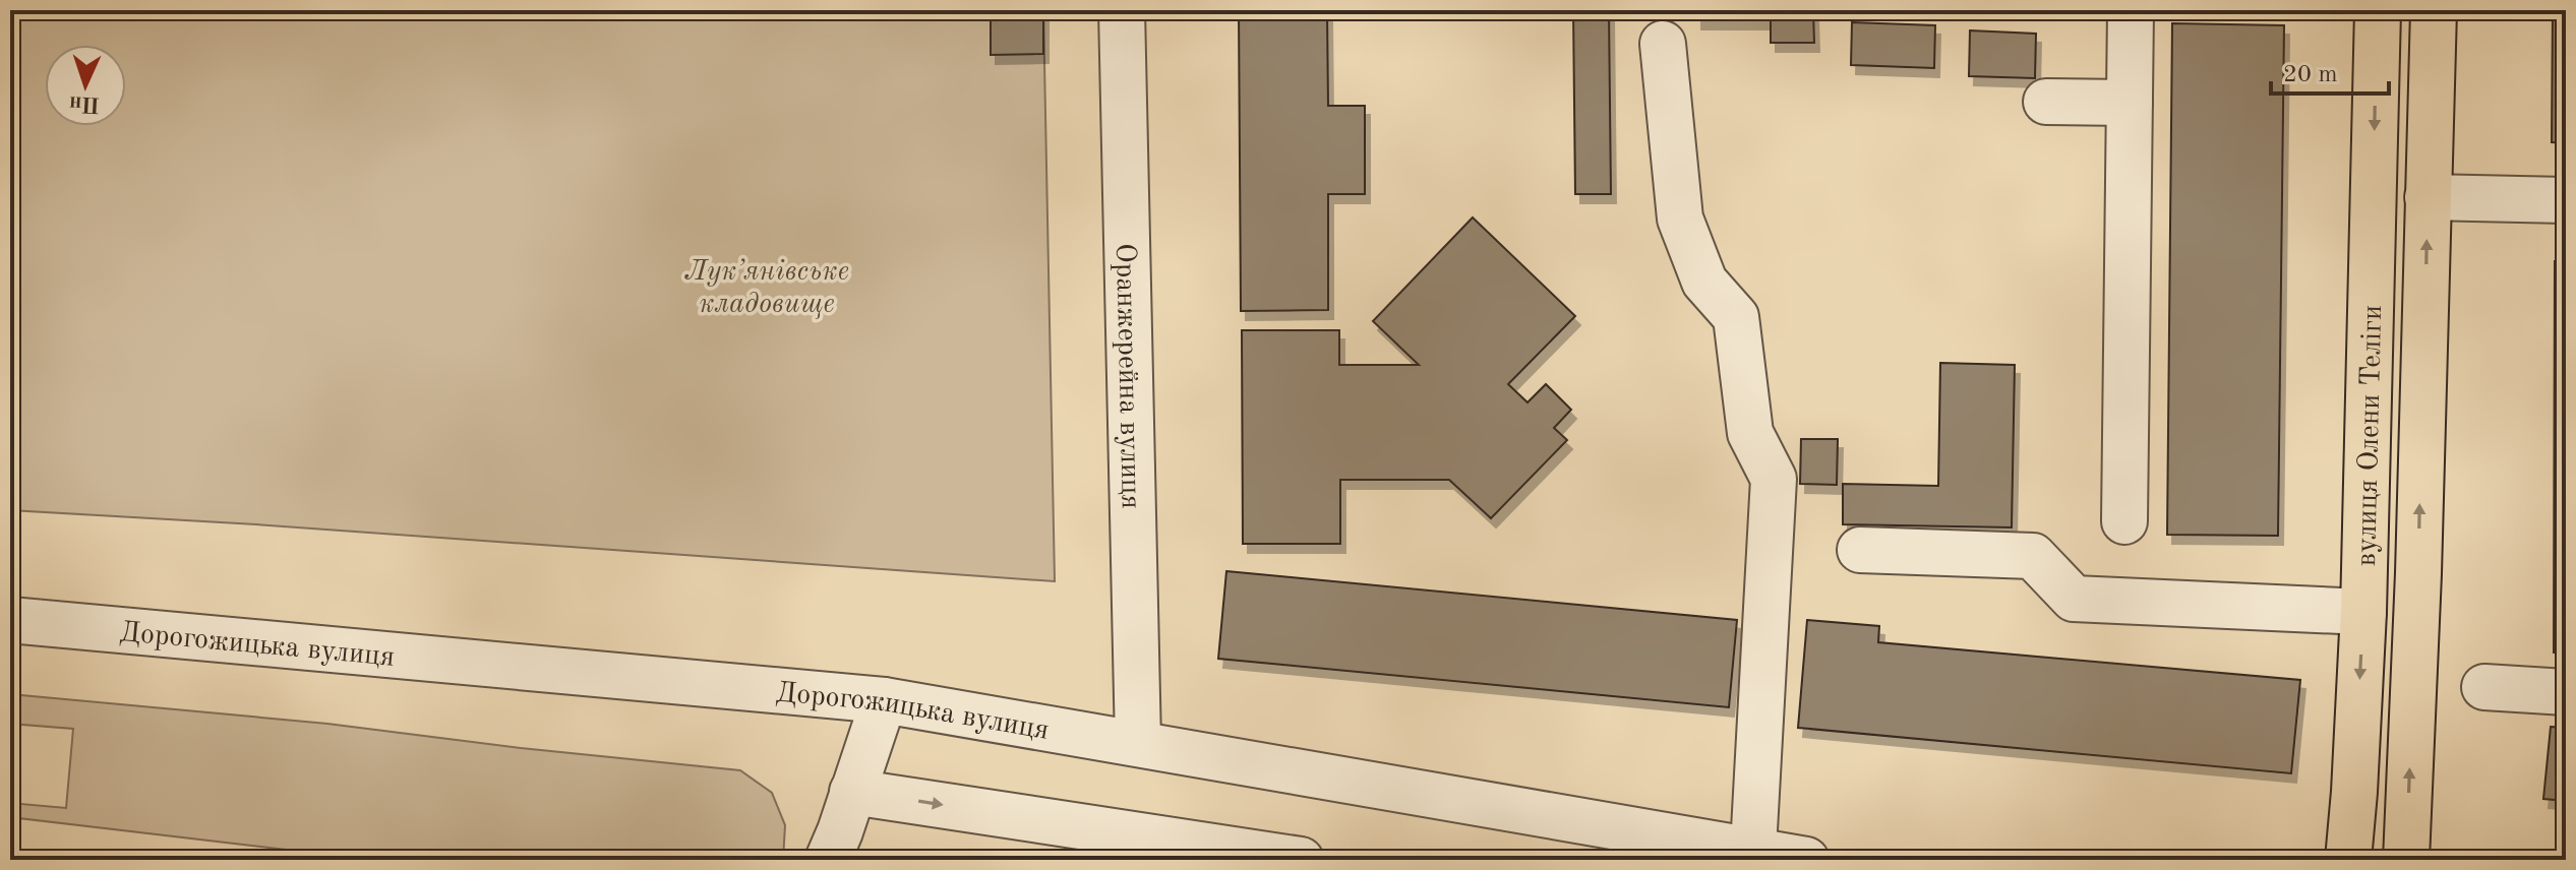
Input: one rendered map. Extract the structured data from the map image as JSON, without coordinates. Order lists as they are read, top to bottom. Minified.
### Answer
{"streets":{"main road":["вулиця Олени Теліги"],"street":["Оранжерейна вулиця","Дорогожицька вулиця"]},"crossings":[["Оранжерейна вулиця","Дорогожицька вулиця"]],"parks":["Лукʼянівське кладовище"],"scale_bar":"20 m","north":"bottom"}
